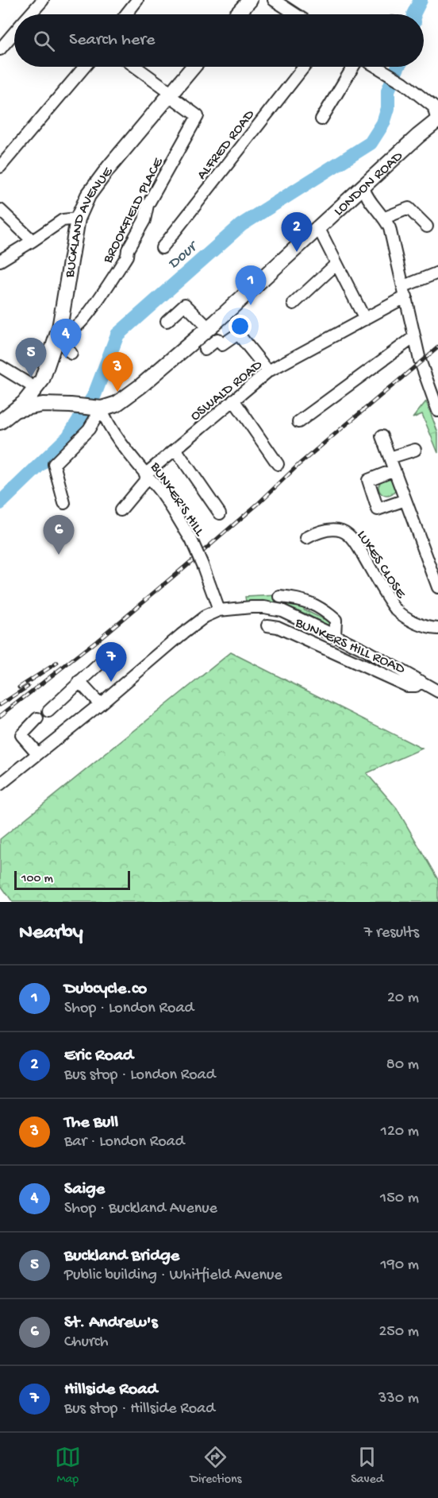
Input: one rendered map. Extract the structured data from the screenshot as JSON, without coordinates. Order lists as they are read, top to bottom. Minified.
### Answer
{"streets":{"main road":["LONDON ROAD","BUCKLAND AVENUE"],"street":["ALFRED ROAD","BROOKFIELD PLACE","OSWALD ROAD","BUNKER'S HILL","LUKES CLOSE","BUNKERS HILL ROAD"]},"crossings":[["LONDON ROAD","BUNKER'S HILL"],["BROOKFIELD PLACE","BUCKLAND AVENUE"],["OSWALD ROAD","BUNKER'S HILL"],["BUNKER'S HILL","BUNKERS HILL ROAD"]],"water":["Dour"],"scale_bar":"100 m","page":{"search":"Search here","pins":["2","1","4","5","3","6","7"],"scale":"100 m","heading":["Nearby","7 results"],"list":[{"mark":"1","name":"Dubcycle.co","note":"Shop · London Road","value":"20 m"},{"mark":"2","name":"Eric Road","note":"Bus stop · London Road","value":"80 m"},{"mark":"3","name":"The Bull","note":"Bar · London Road","value":"120 m"},{"mark":"4","name":"Saige","note":"Shop · Buckland Avenue","value":"150 m"},{"mark":"5","name":"Buckland Bridge","note":"Public building · Whitfield Avenue","value":"190 m"},{"mark":"6","name":"St. Andrew's","note":"Church","value":"250 m"},{"mark":"7","name":"Hillside Road","note":"Bus stop · Hillside Road","value":"330 m"}],"nav":["Map","Directions","Saved"]}}
